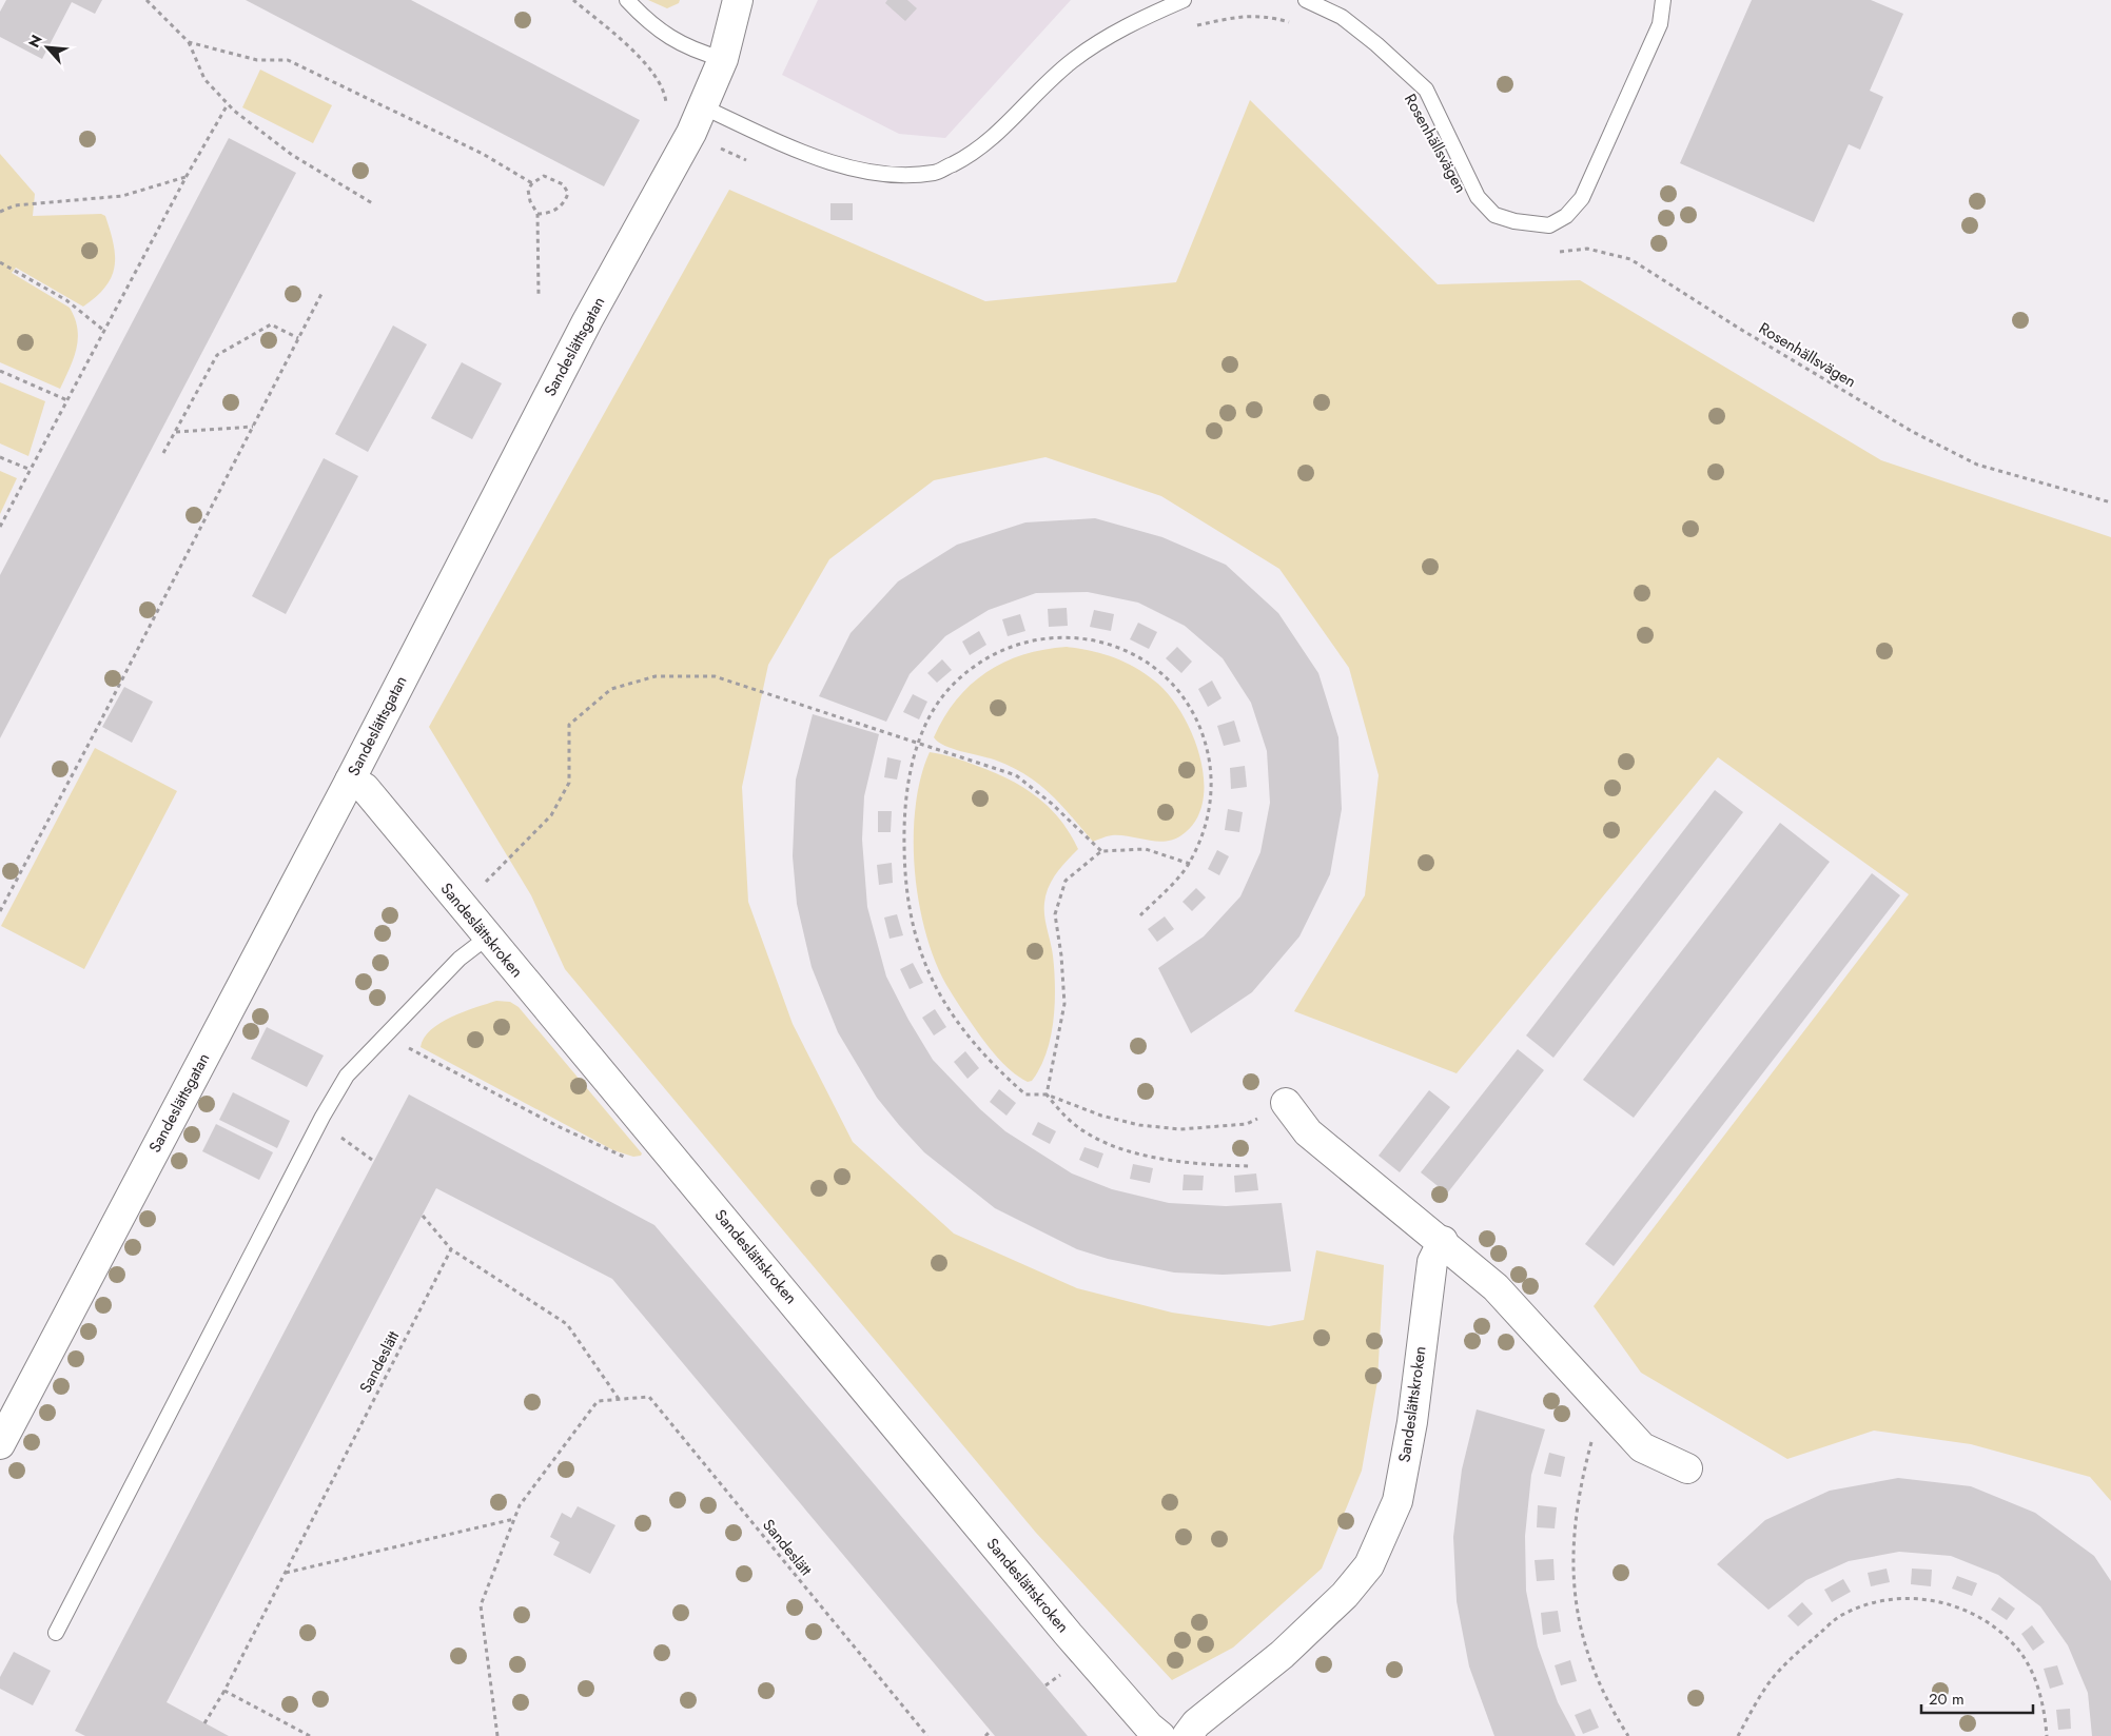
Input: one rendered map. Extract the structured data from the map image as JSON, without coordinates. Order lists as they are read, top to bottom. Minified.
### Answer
{"streets":{"street":["Sandeslättsgatan","Sandeslättskroken"],"path":["Rosenhällsvägen","Sandeslätt"]},"crossings":[["Sandeslättsgatan","Sandeslättskroken"]],"scale_bar":"20 m","north":"top left"}
